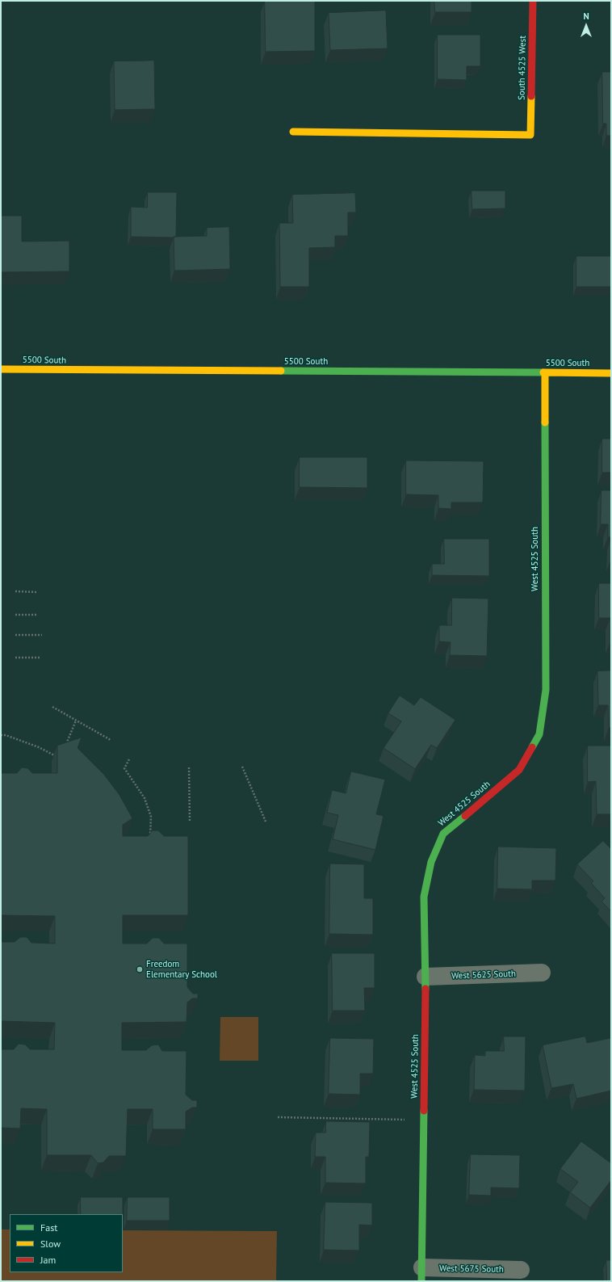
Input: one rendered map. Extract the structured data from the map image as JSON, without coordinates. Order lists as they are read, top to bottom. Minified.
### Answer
{"streets":{"street":["South 4525 West","5500 South","West 4525 South","West 5625 South","West 5675 South"]},"crossings":[["5500 South","West 4525 South"],["West 4525 South","West 5625 South"],["West 4525 South","West 5675 South"]],"places":["Freedom Elementary School"],"legend":["Fast","Slow","Jam"],"north":"top"}
